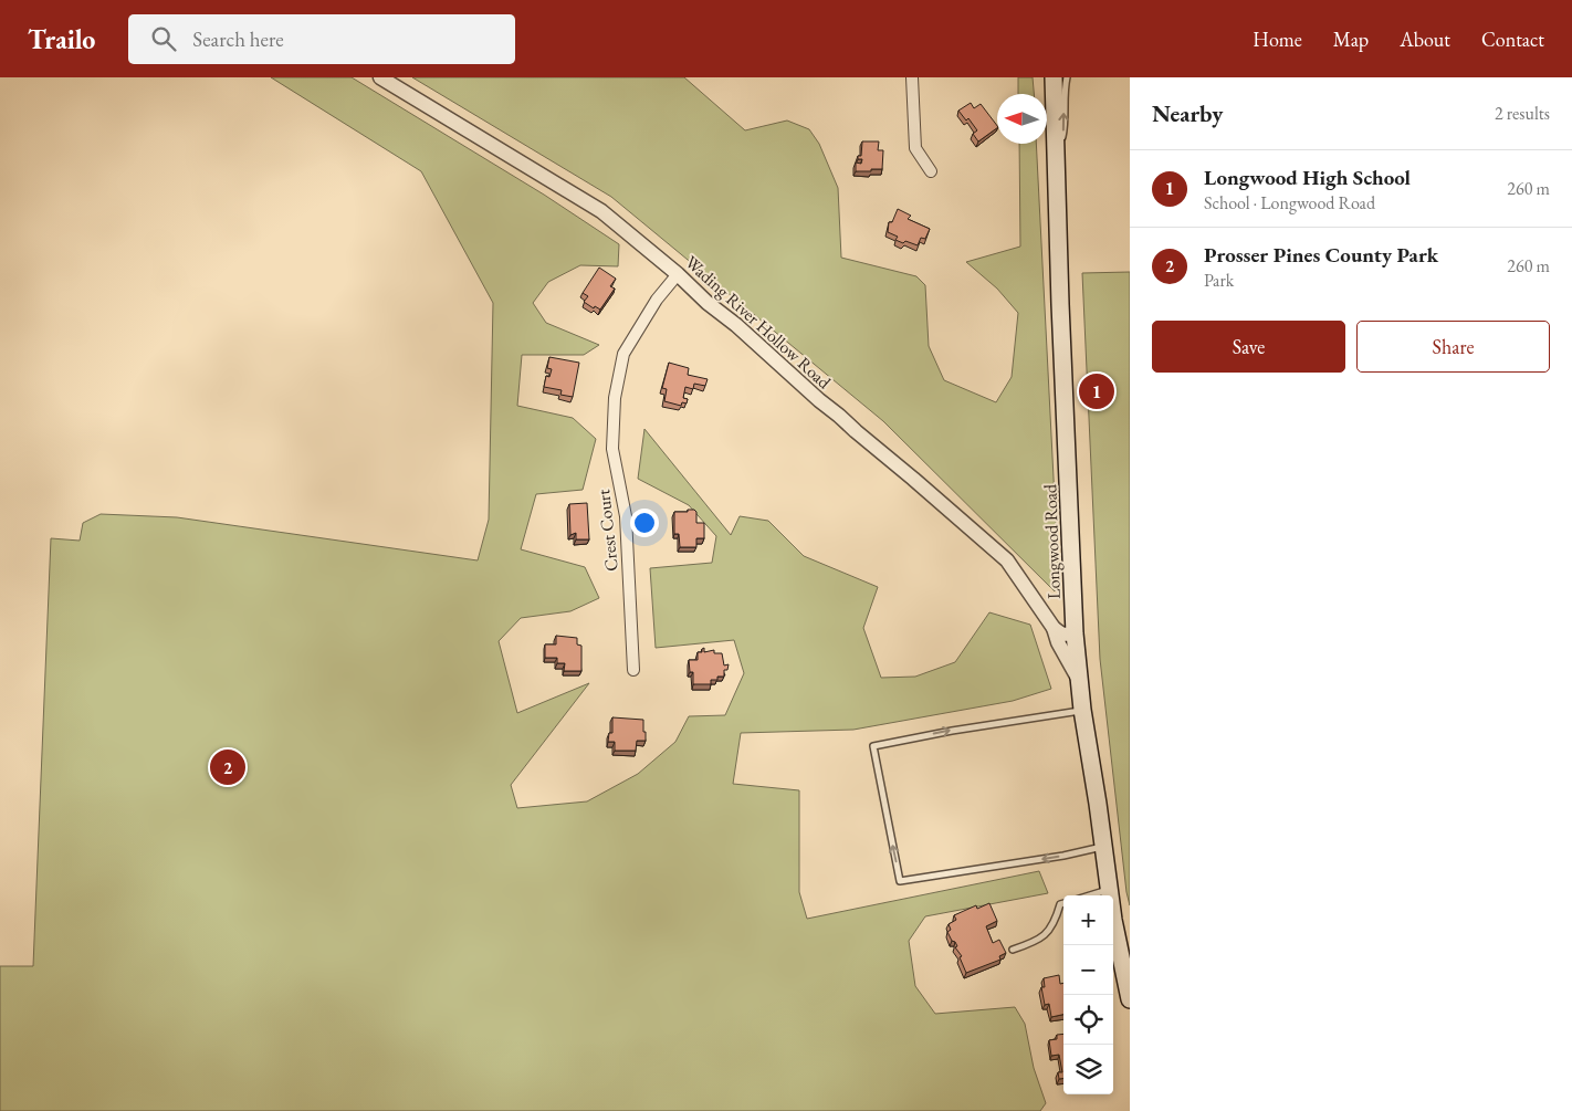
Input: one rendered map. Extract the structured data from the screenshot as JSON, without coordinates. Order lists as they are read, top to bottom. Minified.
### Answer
{"streets":{"main road":["Longwood Road"],"street":["Wading River Hollow Road","Crest Court"]},"crossings":[["Wading River Hollow Road","Crest Court"],["Wading River Hollow Road","Longwood Road"]],"north":"left","page":{"header":"Trailo","search":"Search here","nav":["Home","Map","About","Contact"],"heading":["Nearby","2 results"],"list":[{"mark":"1","name":"Longwood High School","note":"School · Longwood Road","value":"260 m"},{"mark":"2","name":"Prosser Pines County Park","note":"Park","value":"260 m"}],"buttons":["Save","Share"],"pins":["1","2"],"map_buttons":["+","−"]}}
